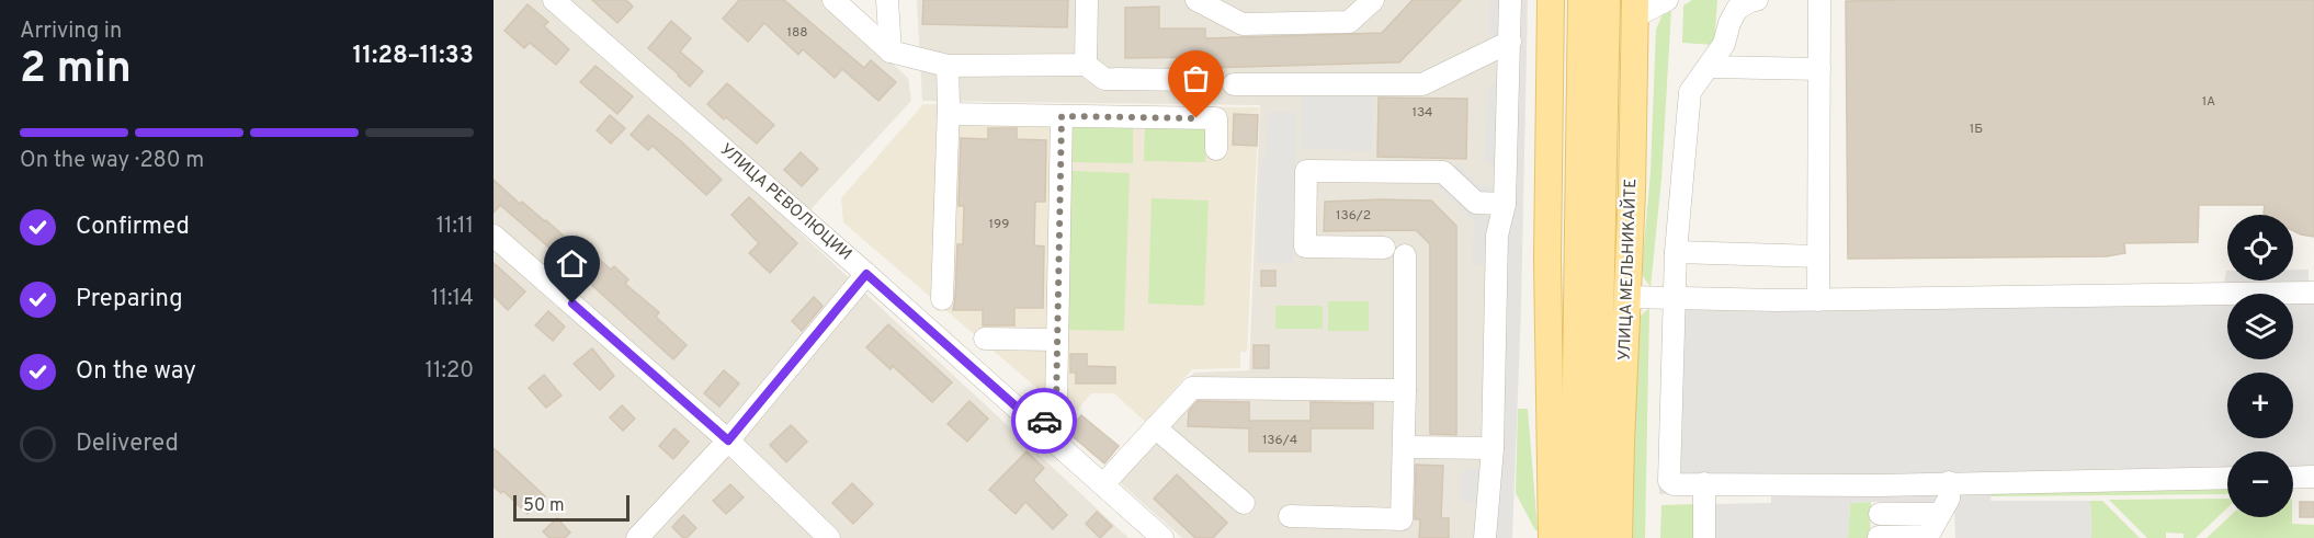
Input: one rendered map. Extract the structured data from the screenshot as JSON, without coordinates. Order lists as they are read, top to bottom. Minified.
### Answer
{"streets":{"main road":["УЛИЦА МЕЛЬНИКАЙТЕ"],"street":["УЛИЦА РЕВОЛЮЦИИ"]},"house_numbers":["188","1А","134","1Б","136/2","199","136/4"],"scale_bar":"50 m","page":{"heading":["2 min","Arriving in","11:28–11:33"],"bar":"On the way · 280 m","list":[["Confirmed","11:11"],["Preparing","11:14"],["On the way","11:20"],"Delivered"],"map_buttons":["+","−"],"scale":"50 m"}}
